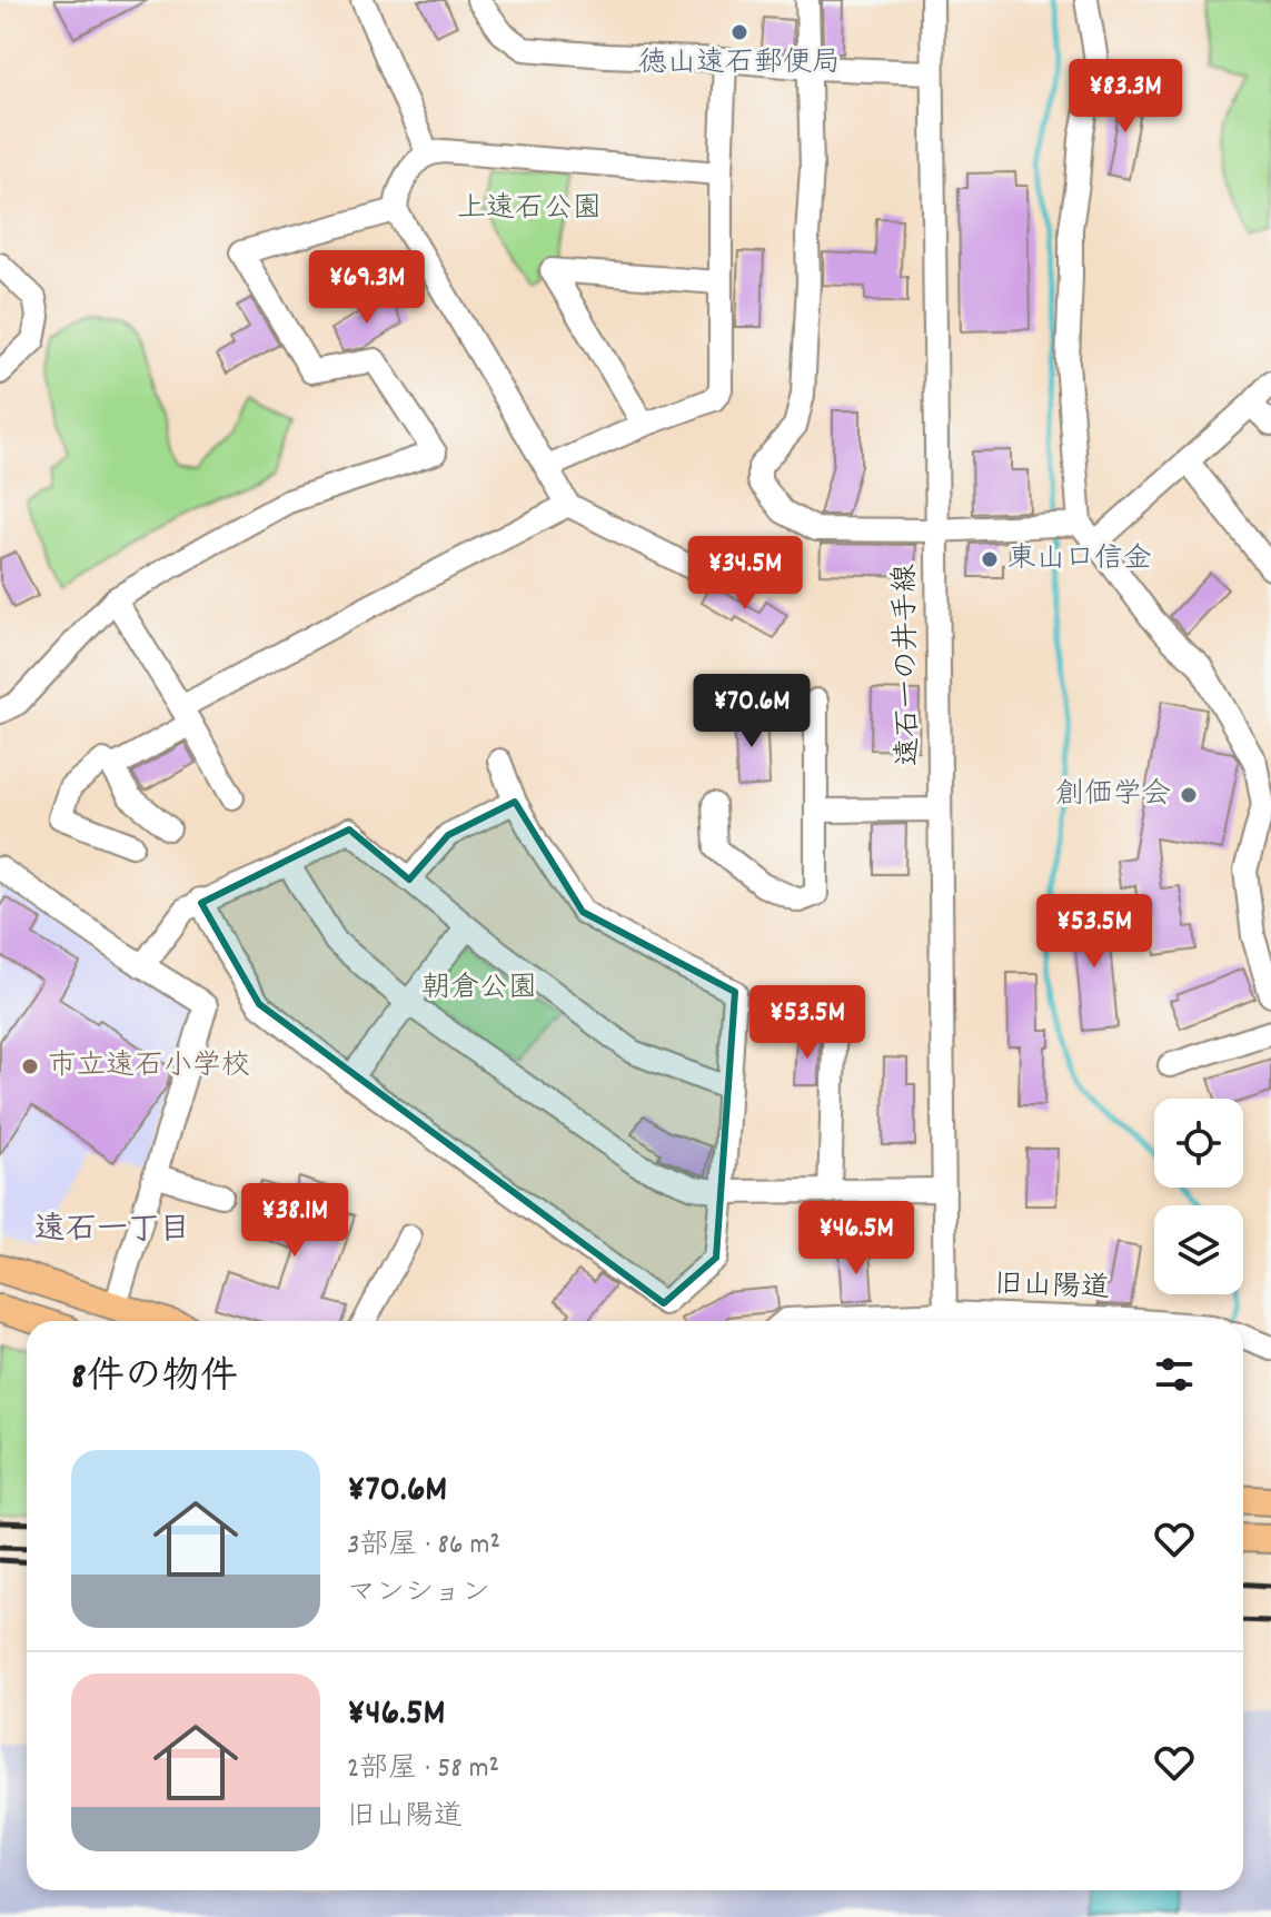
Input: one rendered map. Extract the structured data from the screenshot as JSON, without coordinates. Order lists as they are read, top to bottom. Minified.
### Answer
{"streets":{"street":["遠石一の井手線","旧山陽道"]},"crossings":[["遠石一の井手線","旧山陽道"]],"districts":["遠石一丁目"],"parks":["上遠石公園","朝倉公園"],"places":["徳山遠石郵便局","東山口信金","創価学会","市立遠石小学校"],"page":{"price":["¥83.3M","¥69.3M","¥34.5M","¥70.6M","¥53.5M","¥53.5M","¥38.1M","¥46.5M"],"heading":"8件の物件","list":[{"name":"¥70.6M","note":"3部屋 · 86 m² · マンション"},{"name":"¥46.5M","note":"2部屋 · 58 m² · 旧山陽道"}]}}
